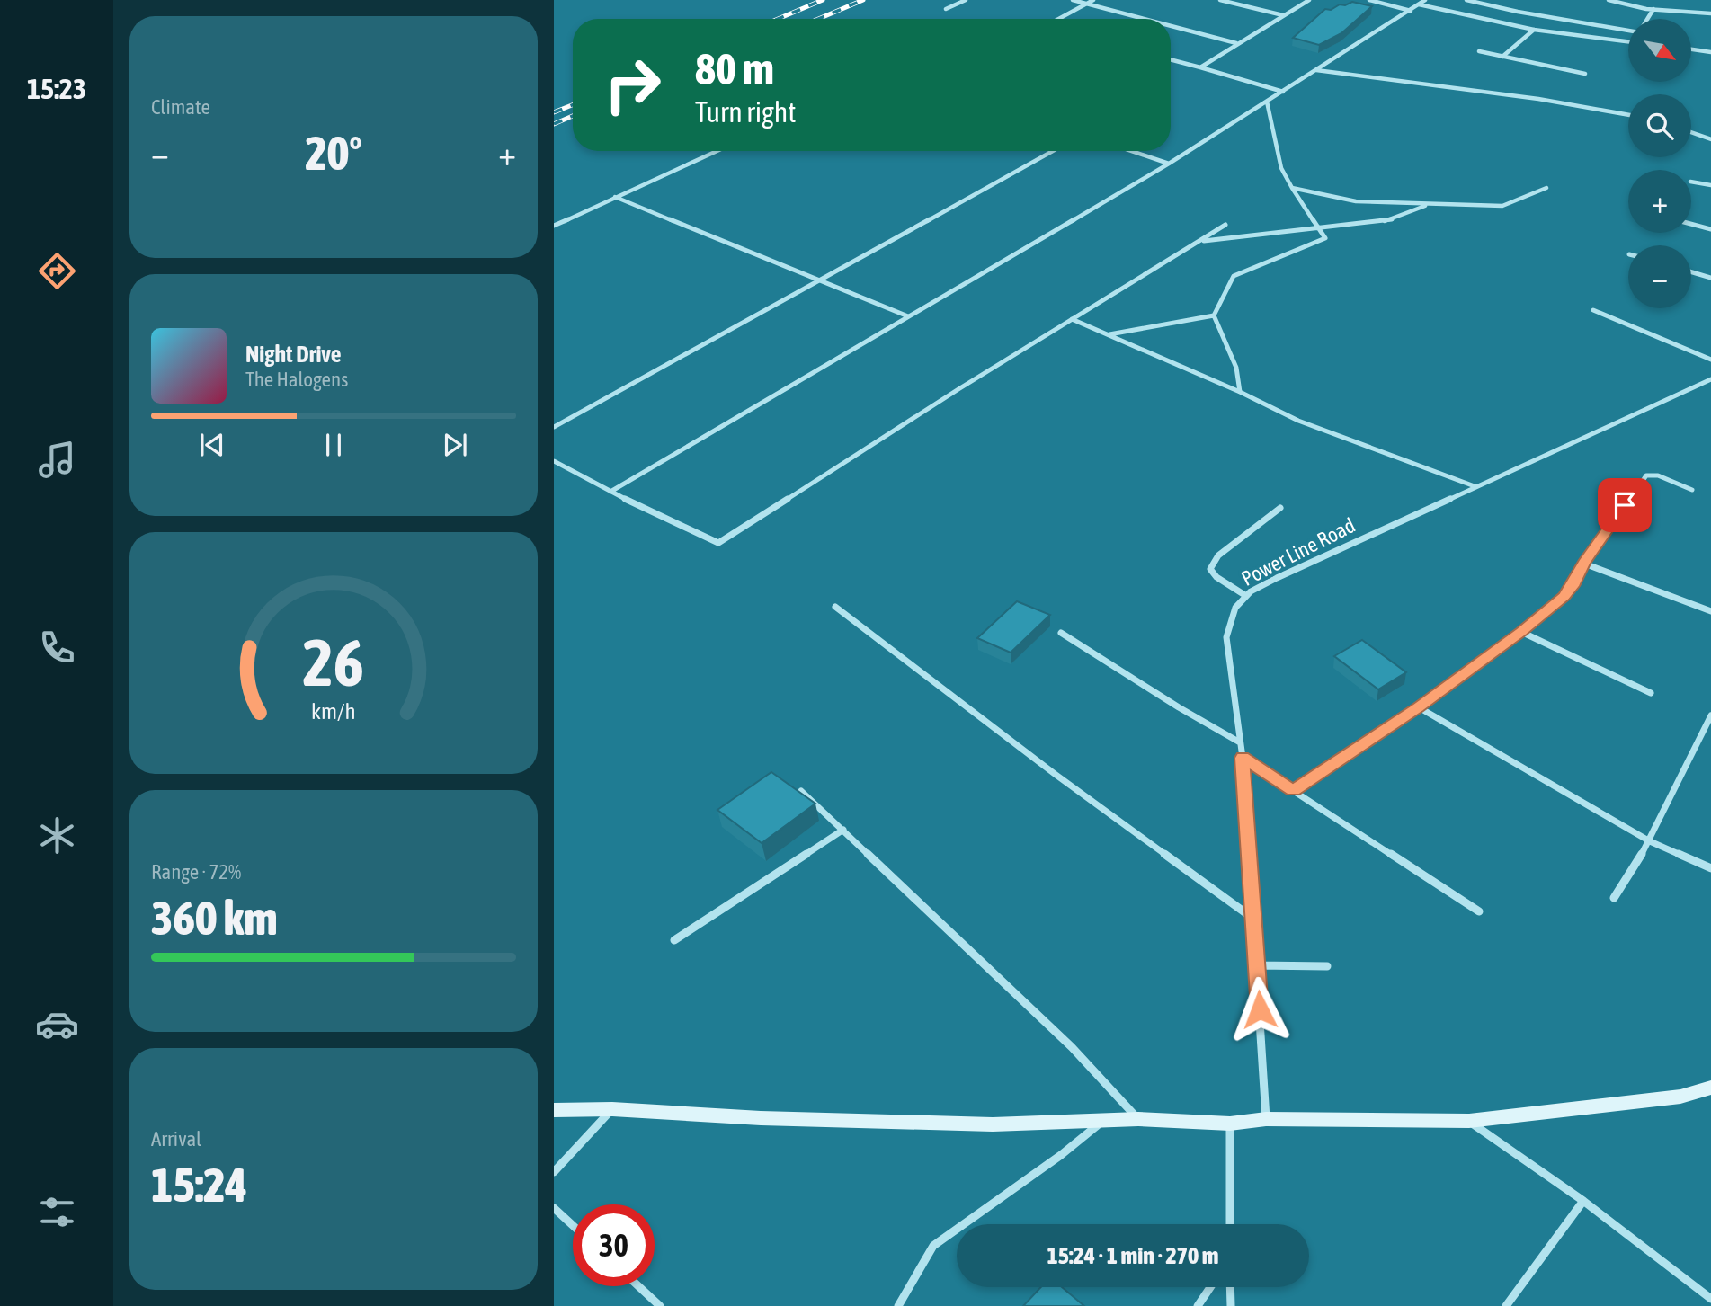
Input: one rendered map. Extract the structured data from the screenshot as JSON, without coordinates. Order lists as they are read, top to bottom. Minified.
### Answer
{"streets":{"street":["Power Line Road"]},"north":"bottom right","page":{"tabs":"15:23","tile":["Climate",["Range · 72%","360 km"],["Arrival","15:24"]],"map_buttons":["+","−"],"turn":["80 m","Turn right"],"heat":["−","20°","+"],"song":["Night Drive","The Halogens"],"limit":"30","trip":"15:24 · 1 min · 270 m","gauge":["26","km/h"]}}
